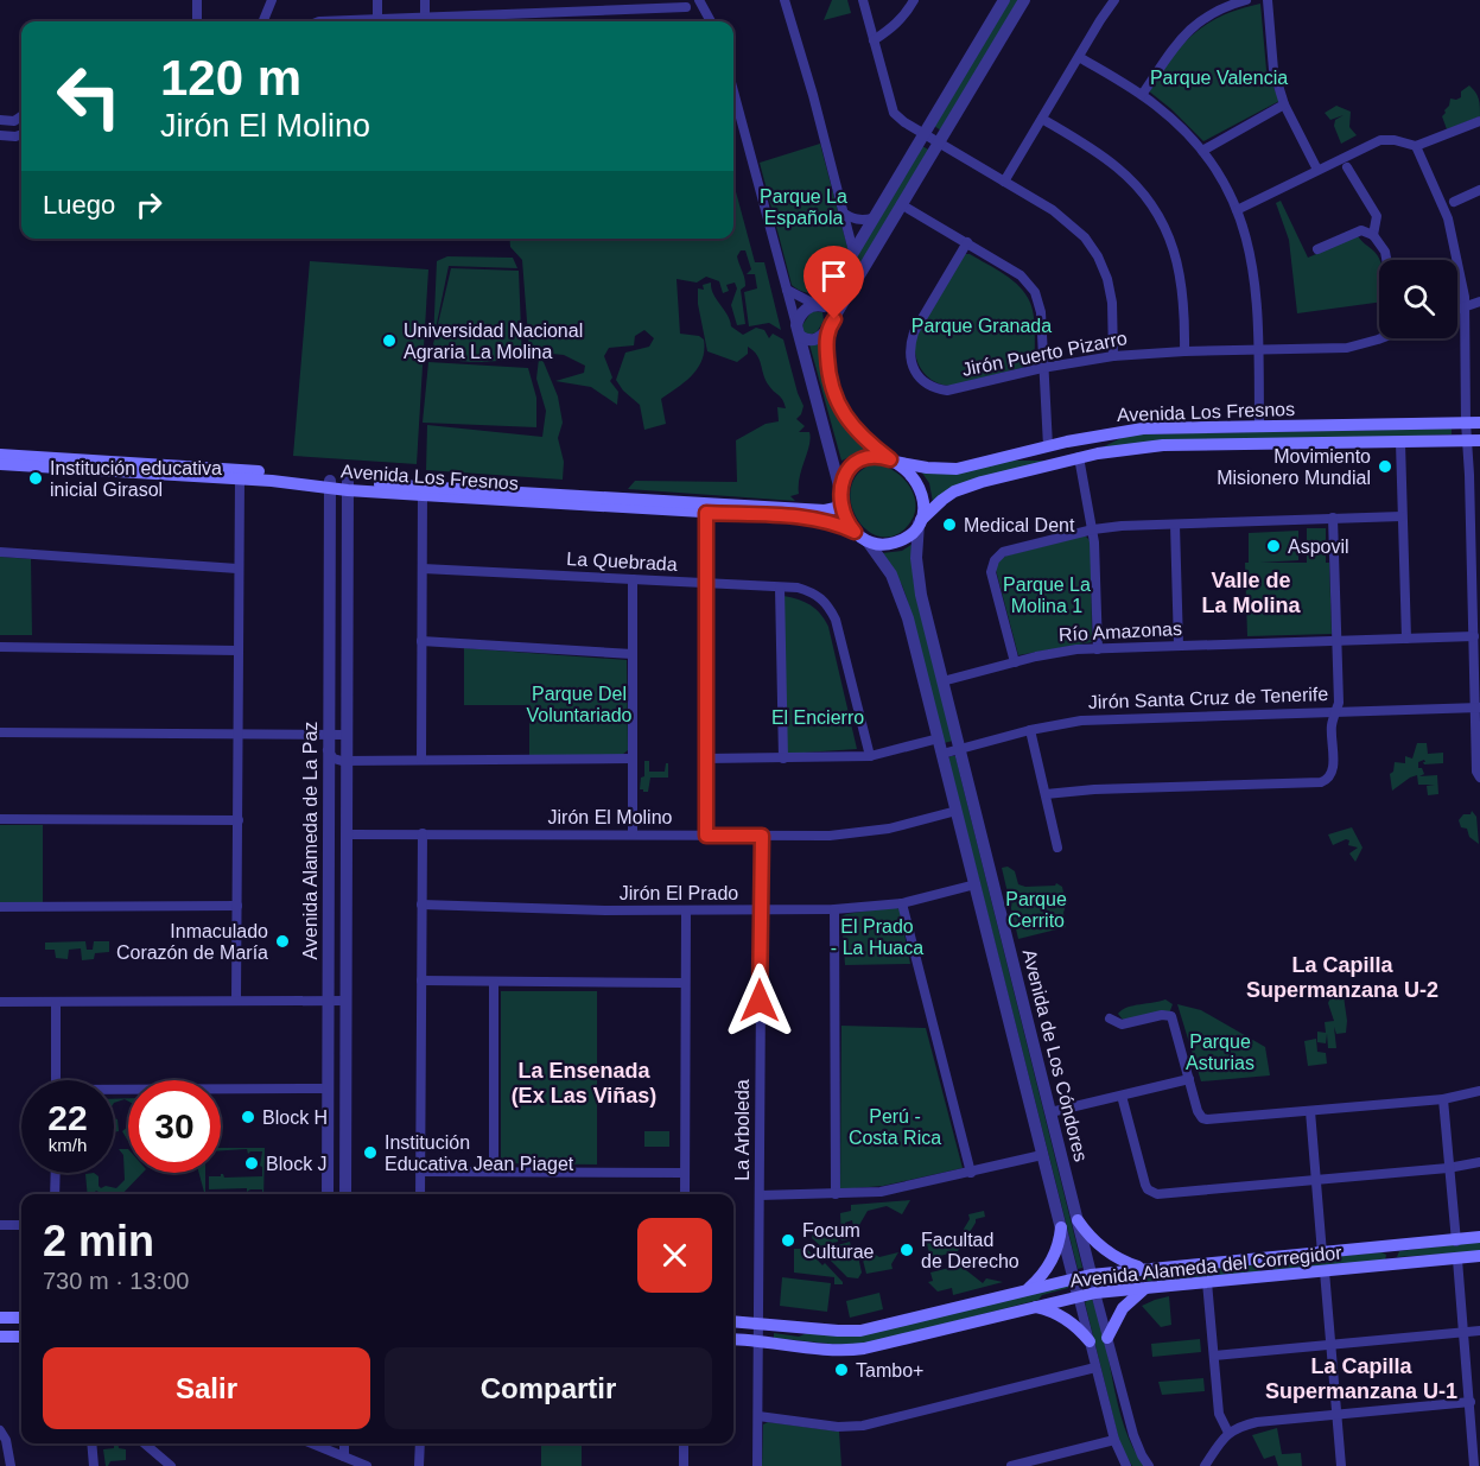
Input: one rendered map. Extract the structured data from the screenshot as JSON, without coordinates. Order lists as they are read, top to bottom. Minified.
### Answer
{"streets":{"main road":["Avenida Los Fresnos","Avenida Alameda del Corregidor"],"street":["Jirón Puerto Pizarro","La Quebrada","Río Amazonas","Jirón Santa Cruz de Tenerife","Jirón El Molino","Avenida Alameda de La Paz","Jirón El Prado","Avenida de Los Cóndores","La Arboleda"]},"crossings":[["Avenida Los Fresnos","Avenida Alameda de La Paz"],["Avenida Los Fresnos","Avenida de Los Cóndores"],["Río Amazonas","Avenida de Los Cóndores"],["Jirón Santa Cruz de Tenerife","Avenida de Los Cóndores"],["Jirón El Molino","Avenida Alameda de La Paz"],["Jirón El Molino","Avenida de Los Cóndores"],["Jirón El Molino","La Arboleda"],["Jirón El Prado","Avenida de Los Cóndores"],["Jirón El Prado","La Arboleda"],["Avenida de Los Cóndores","Avenida Alameda del Corregidor"],["La Arboleda","Avenida Alameda del Corregidor"]],"districts":["Valle de La Molina","La Capilla Supermanzana U-2","La Ensenada (Ex Las Viñas)","La Capilla Supermanzana U-1"],"parks":["Parque Valencia","Parque La Española","Parque Granada","Parque La Molina 1","Parque Del Voluntariado","El Encierro","Parque Cerrito","El Prado - La Huaca","Parque Asturias","Perú - Costa Rica"],"places":["Universidad Nacional Agraria La Molina","Movimiento Misionero Mundial","Institución educativa inicial Girasol","Medical Dent","Aspovil","Inmaculado Corazón de María","Block H","Institución Educativa Jean Piaget","Block J","Focum Culturae","Facultad de Derecho","Tambo+"],"page":{"turn":["120 m","Jirón El Molino"],"then":"Luego","speed":"22 km/h","limit":"30","heading":["2 min","730 m · 13:00"],"buttons":["Salir","Compartir"]}}
